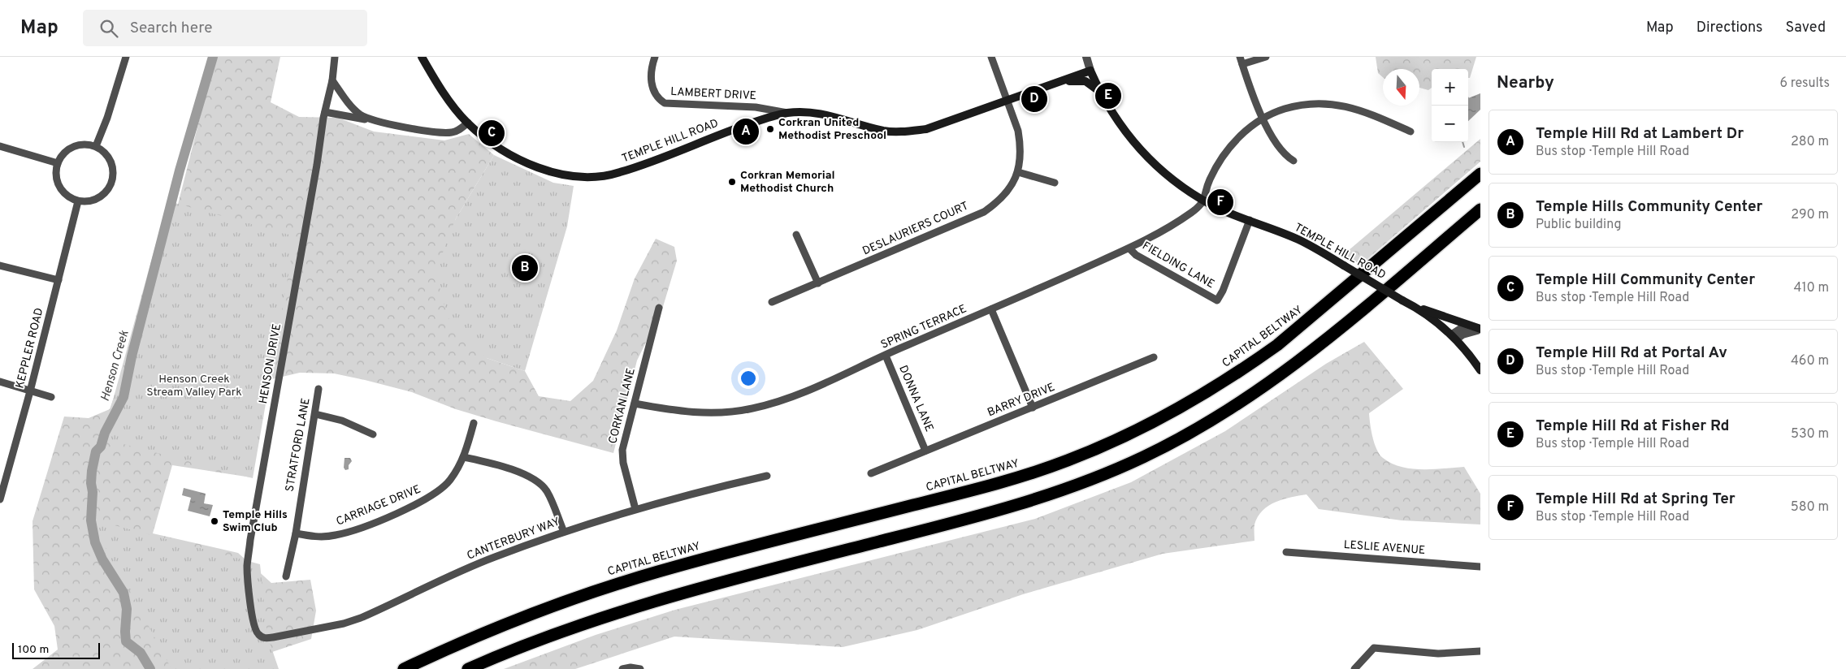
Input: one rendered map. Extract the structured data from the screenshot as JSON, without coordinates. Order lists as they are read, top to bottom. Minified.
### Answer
{"streets":{"highway":["CAPITAL BELTWAY"],"main road":["TEMPLE HILL ROAD"],"street":["LAMBERT DRIVE","DESLAURIERS COURT","FIELDING LANE","SPRING TERRACE","KEPPLER ROAD","HENSON DRIVE","DONNA LANE","BARRY DRIVE","CORKAN LANE","STRATFORD LANE","CARRIAGE DRIVE","CANTERBURY WAY","LESLIE AVENUE"]},"crossings":[["LAMBERT DRIVE","TEMPLE HILL ROAD"],["TEMPLE HILL ROAD","FIELDING LANE"],["TEMPLE HILL ROAD","SPRING TERRACE"],["FIELDING LANE","SPRING TERRACE"],["SPRING TERRACE","DONNA LANE"],["SPRING TERRACE","CORKAN LANE"],["HENSON DRIVE","CANTERBURY WAY"],["DONNA LANE","BARRY DRIVE"],["CORKAN LANE","CANTERBURY WAY"],["STRATFORD LANE","CARRIAGE DRIVE"]],"water":["Henson Creek"],"parks":["Henson Creek Stream Valley Park"],"places":["Corkran United Methodist Preschool","Corkran Memorial Methodist Church","Temple Hills Swim Club"],"scale_bar":"100 m","north":"bottom","page":{"header":"Map","search":"Search here","nav":["Map","Directions","Saved"],"heading":["Nearby","6 results"],"map_buttons":["+","−"],"pins":["E","D","A","C","F","B"],"list":[{"mark":"A","name":"Temple Hill Rd at Lambert Dr","note":"Bus stop · Temple Hill Road","value":"280 m"},{"mark":"B","name":"Temple Hills Community Center","note":"Public building","value":"290 m"},{"mark":"C","name":"Temple Hill Community Center","note":"Bus stop · Temple Hill Road","value":"410 m"},{"mark":"D","name":"Temple Hill Rd at Portal Av","note":"Bus stop · Temple Hill Road","value":"460 m"},{"mark":"E","name":"Temple Hill Rd at Fisher Rd","note":"Bus stop · Temple Hill Road","value":"530 m"},{"mark":"F","name":"Temple Hill Rd at Spring Ter","note":"Bus stop · Temple Hill Road","value":"580 m"}],"scale":"100 m"}}
